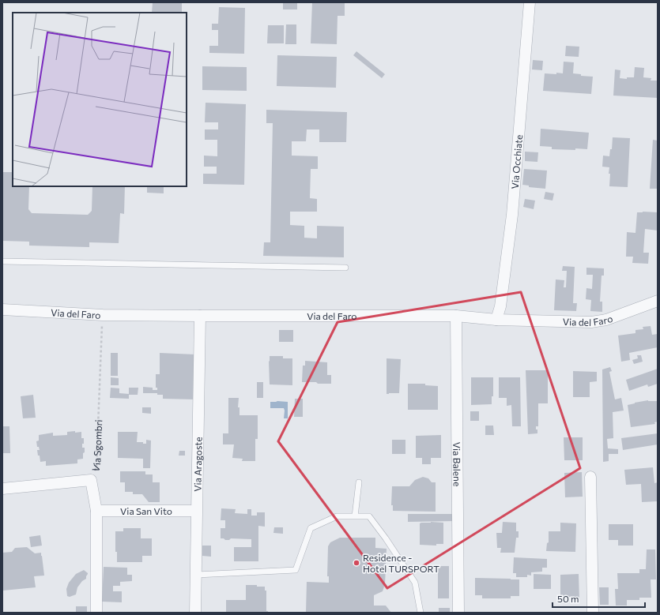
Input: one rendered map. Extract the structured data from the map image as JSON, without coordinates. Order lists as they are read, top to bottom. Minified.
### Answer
{"streets":{"street":["Via Occhiate","Via del Faro","Via Sgombri","Via Aragoste","Via Balene","Via San Vito"]},"crossings":[["Via Occhiate","Via del Faro"],["Via del Faro","Via Sgombri"],["Via del Faro","Via Aragoste"],["Via del Faro","Via Balene"],["Via Sgombri","Via San Vito"],["Via Aragoste","Via San Vito"]],"places":["Residence - Hotel TURSPORT"],"scale_bar":"50 m"}
